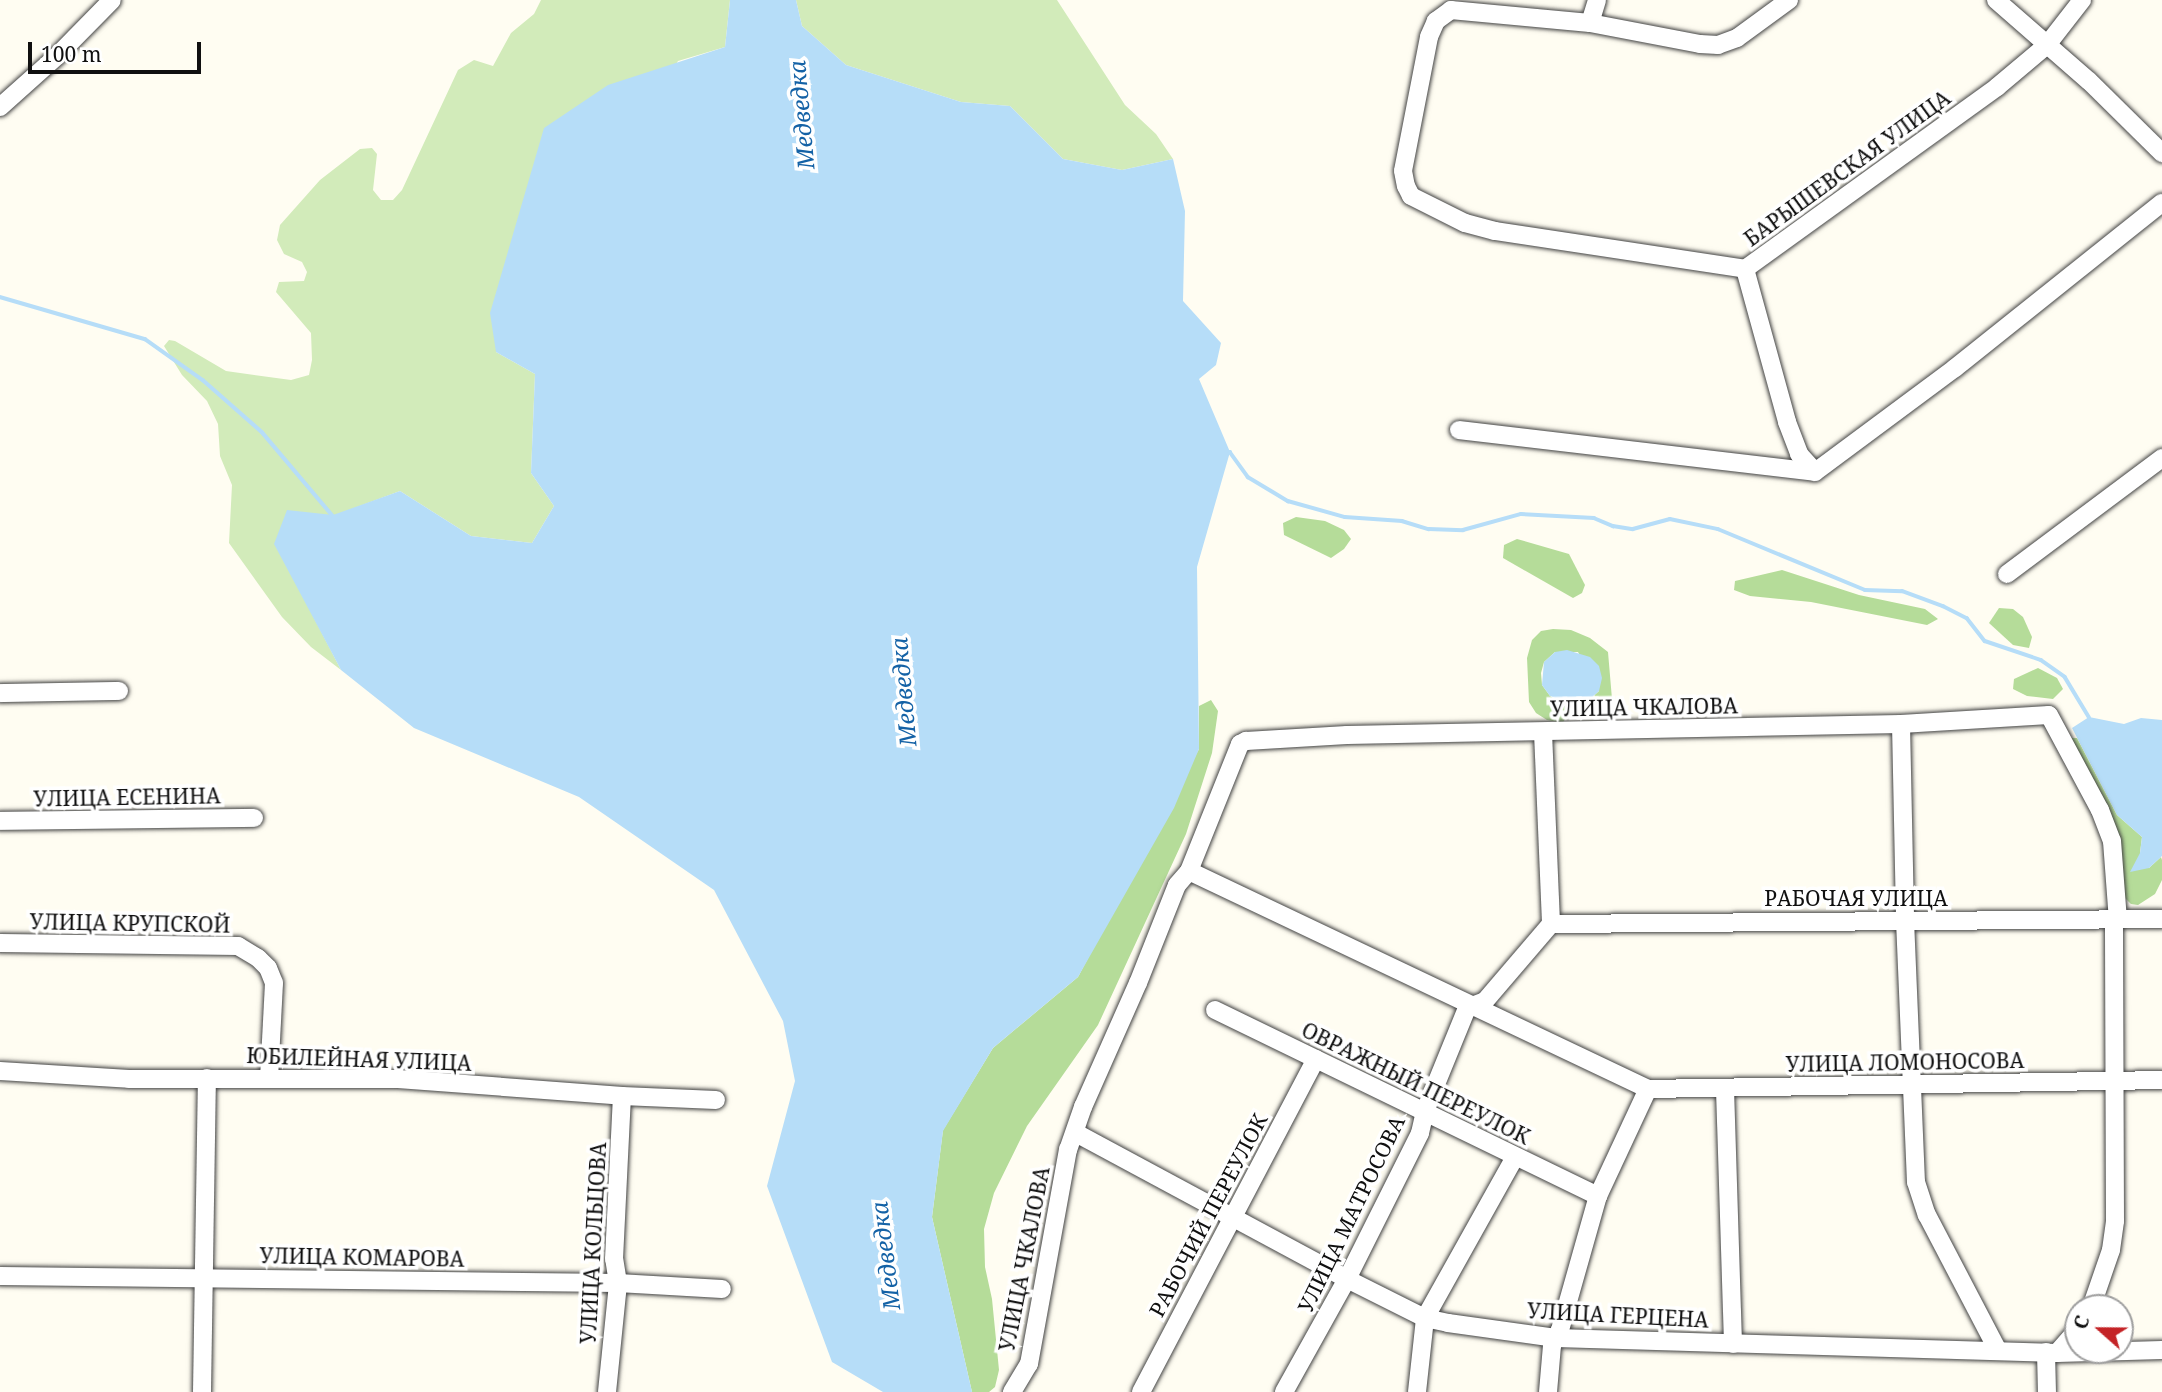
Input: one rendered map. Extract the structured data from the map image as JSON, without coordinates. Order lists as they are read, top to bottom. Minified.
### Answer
{"streets":{"street":["БАРЫШЕВСКАЯ УЛИЦА","УЛИЦА ЧКАЛОВА","УЛИЦА ЕСЕНИНА","РАБОЧАЯ УЛИЦА","УЛИЦА КРУПСКОЙ","ЮБИЛЕЙНАЯ УЛИЦА","УЛИЦА ЛОМОНОСОВА","ОВРАЖНЫЙ ПЕРЕУЛОК","УЛИЦА МАТРОСОВА","РАБОЧИЙ ПЕРЕУЛОК","УЛИЦА КОЛЬЦОВА","УЛИЦА КОМАРОВА","УЛИЦА ГЕРЦЕНА"]},"crossings":[["УЛИЦА ЧКАЛОВА","РАБОЧАЯ УЛИЦА"],["УЛИЦА ЧКАЛОВА","УЛИЦА ГЕРЦЕНА"],["РАБОЧАЯ УЛИЦА","УЛИЦА МАТРОСОВА"],["УЛИЦА КРУПСКОЙ","ЮБИЛЕЙНАЯ УЛИЦА"],["ЮБИЛЕЙНАЯ УЛИЦА","УЛИЦА КОЛЬЦОВА"],["ОВРАЖНЫЙ ПЕРЕУЛОК","УЛИЦА МАТРОСОВА"],["ОВРАЖНЫЙ ПЕРЕУЛОК","РАБОЧИЙ ПЕРЕУЛОК"],["УЛИЦА МАТРОСОВА","УЛИЦА ГЕРЦЕНА"],["РАБОЧИЙ ПЕРЕУЛОК","УЛИЦА ГЕРЦЕНА"],["УЛИЦА КОЛЬЦОВА","УЛИЦА КОМАРОВА"]],"water":["Медведка"],"scale_bar":"100 m","north":"left"}
